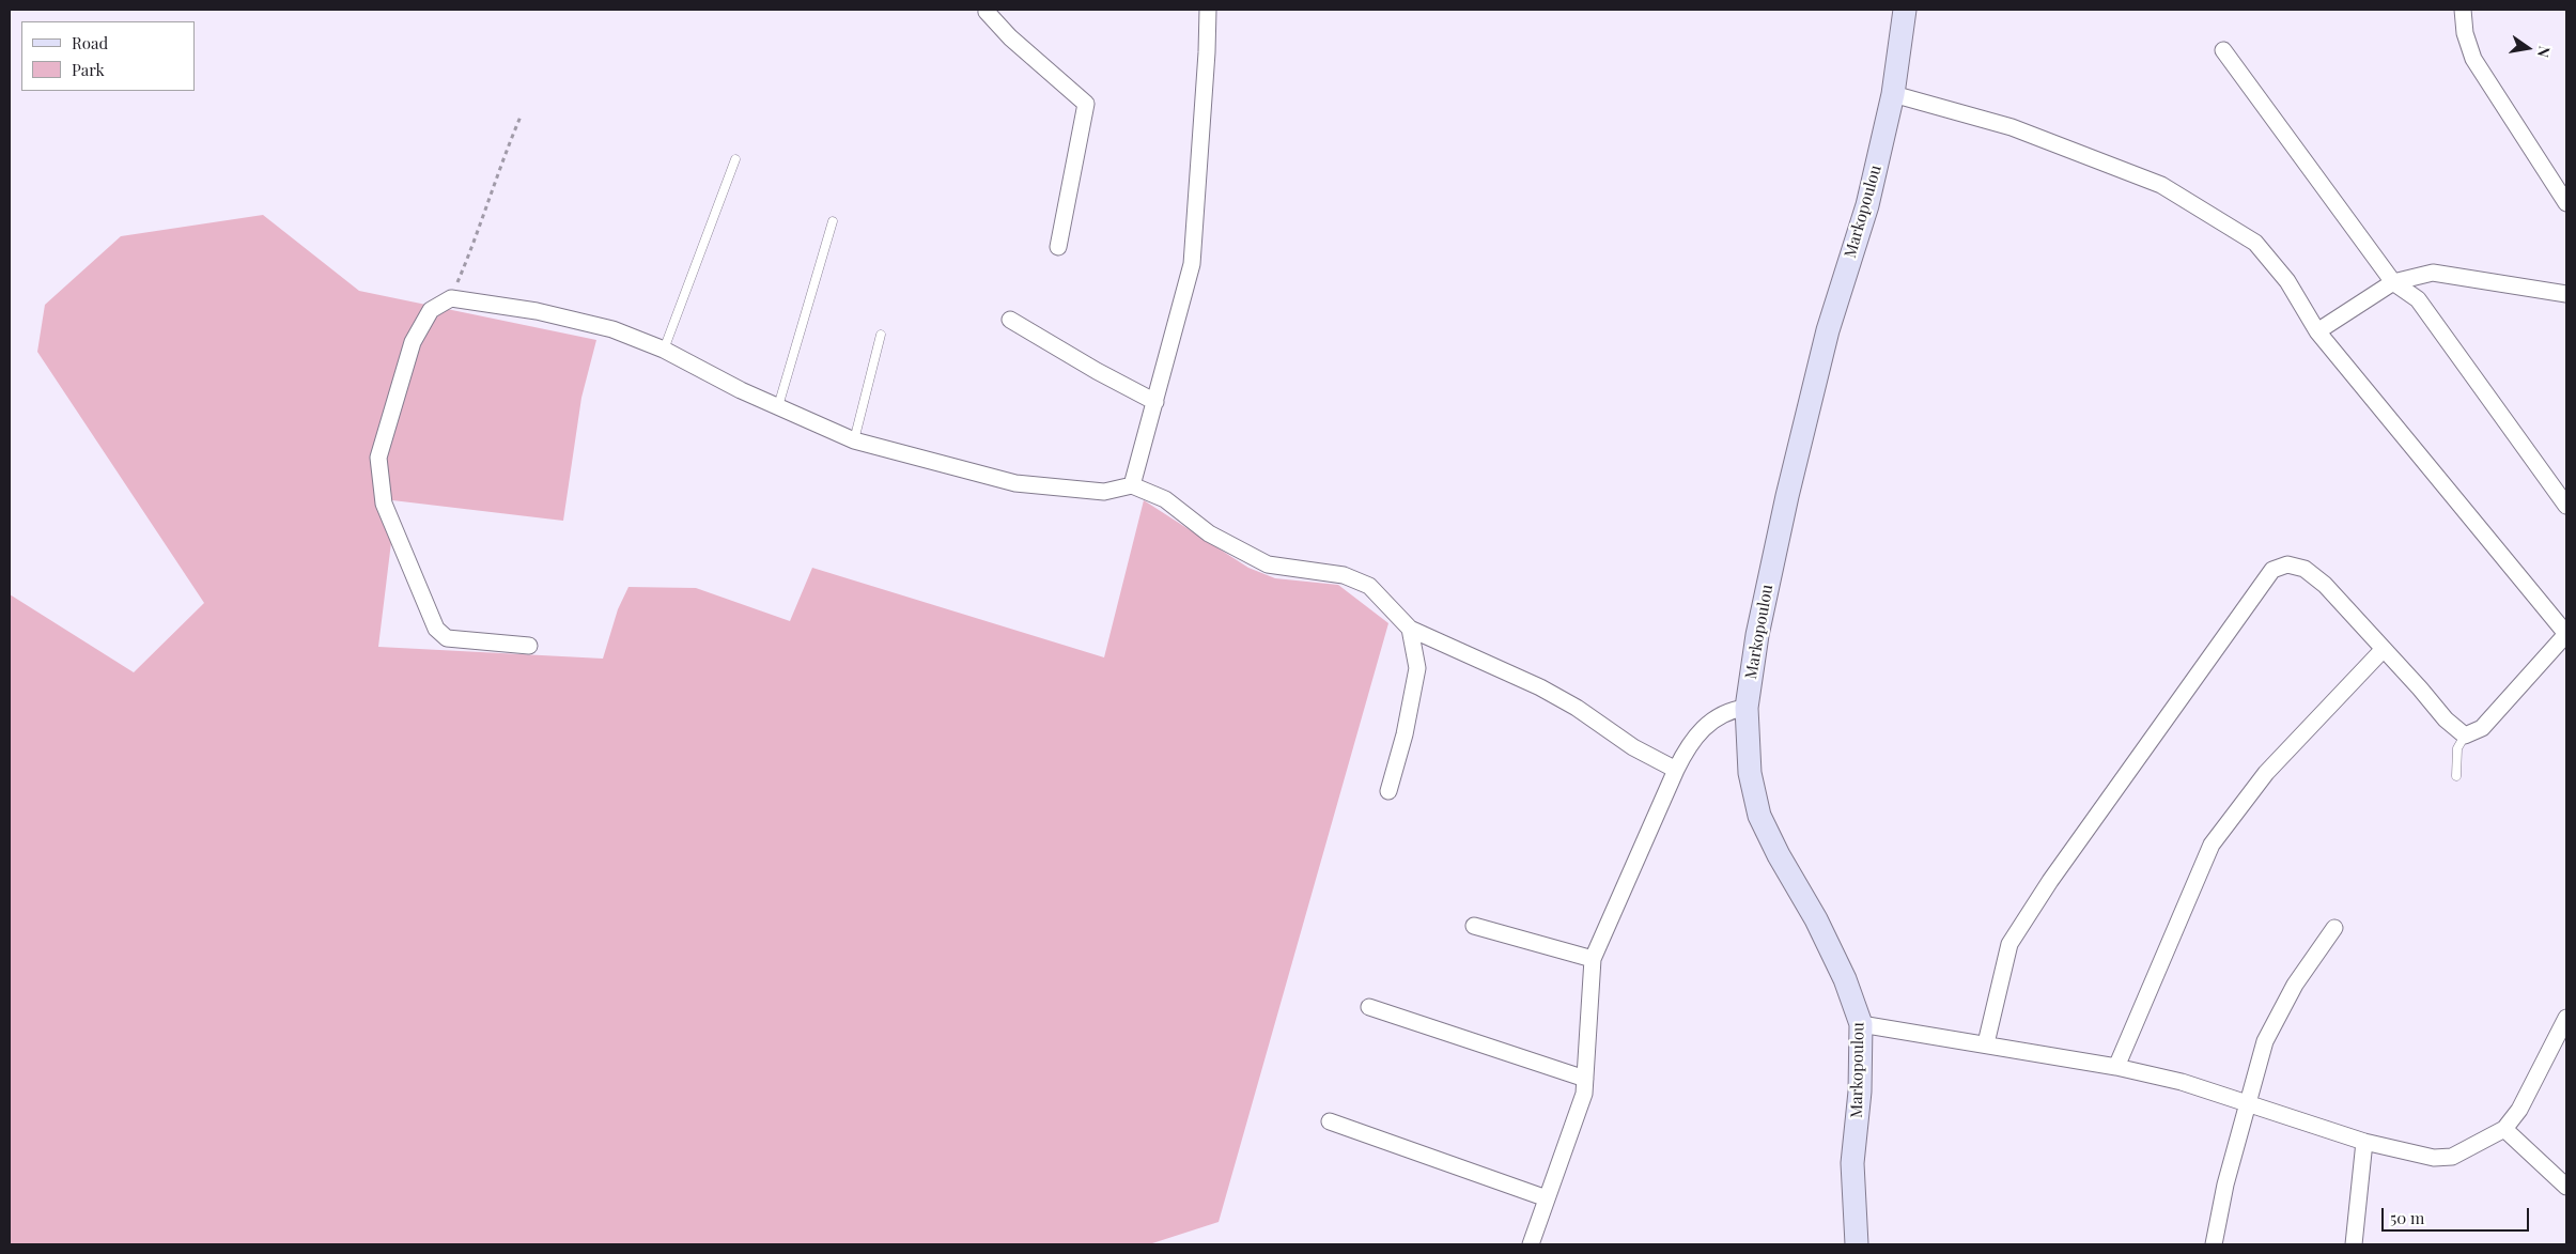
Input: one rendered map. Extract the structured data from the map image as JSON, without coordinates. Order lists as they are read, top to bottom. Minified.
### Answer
{"streets":{"street":["Markopoulou"]},"legend":["Road","Park"],"scale_bar":"50 m","north":"right"}
